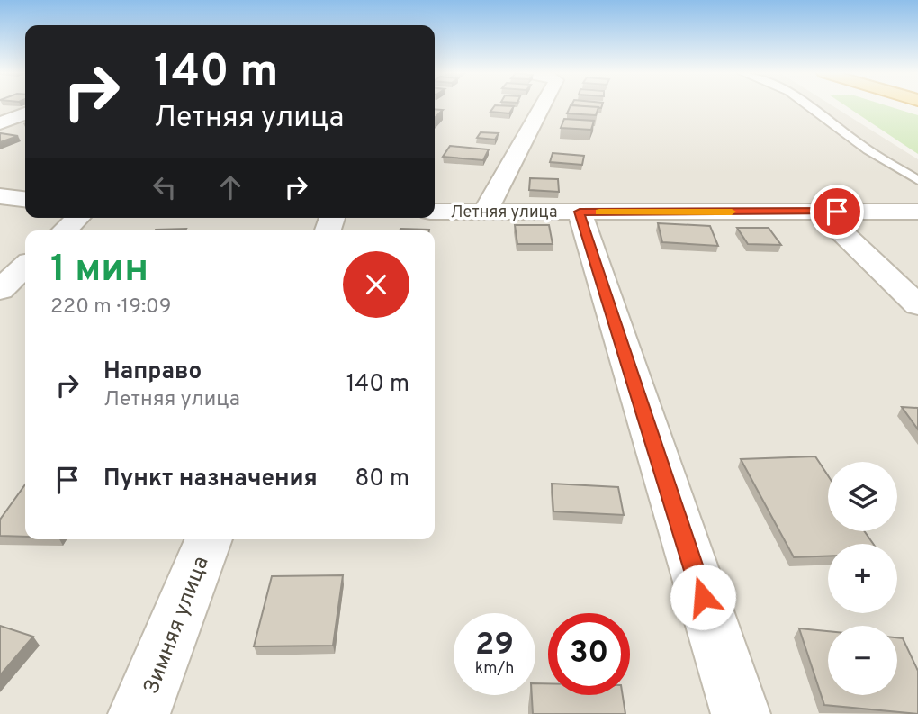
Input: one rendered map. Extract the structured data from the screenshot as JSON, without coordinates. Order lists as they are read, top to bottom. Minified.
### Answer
{"streets":{"street":["Летняя улица","Зимняя улица"]},"page":{"turn":["140 m","Летняя улица"],"heading":["1 мин","220 m · 19:09"],"list":[{"name":"Направо","note":"Летняя улица","value":"140 m"},{"name":"Пункт назначения","value":"80 m"}],"map_buttons":["+","−"],"speed":"29 km/h","limit":"30"}}
